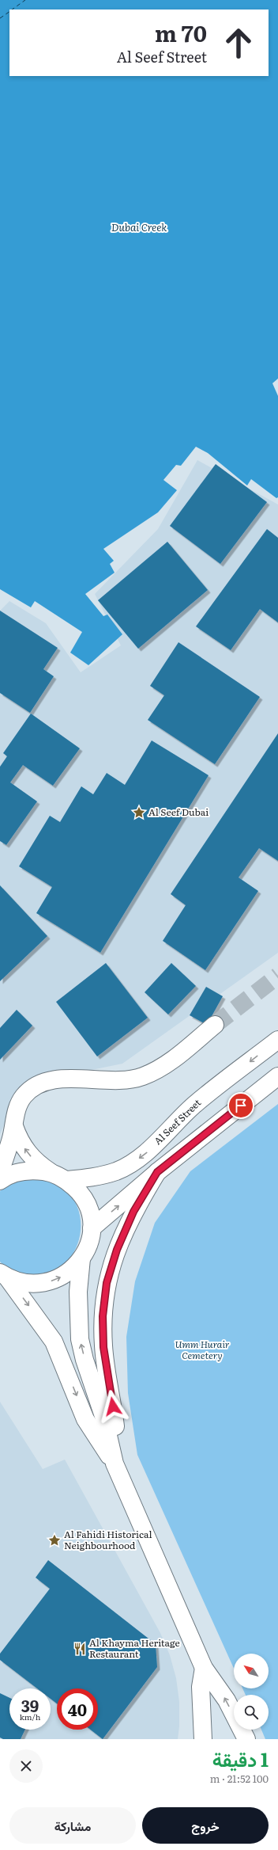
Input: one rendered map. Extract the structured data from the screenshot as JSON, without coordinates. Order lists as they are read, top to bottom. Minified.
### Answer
{"streets":{"street":["Al Seef Street"]},"water":["Dubai Creek"],"parks":["Umm Hurair Cemetery"],"places":{"place":["Al Seef Dubai","Al Fahidi Historical Neighbourhood"],"restaurant":["Al Khayma Heritage Restaurant"]},"north":"top left","page":{"turn":["70 m","Al Seef Street"],"speed":"39 km/h","limit":"40","heading":["1 دقيقة","100 m · 21:52"],"buttons":["خروج","مشاركة"]}}
